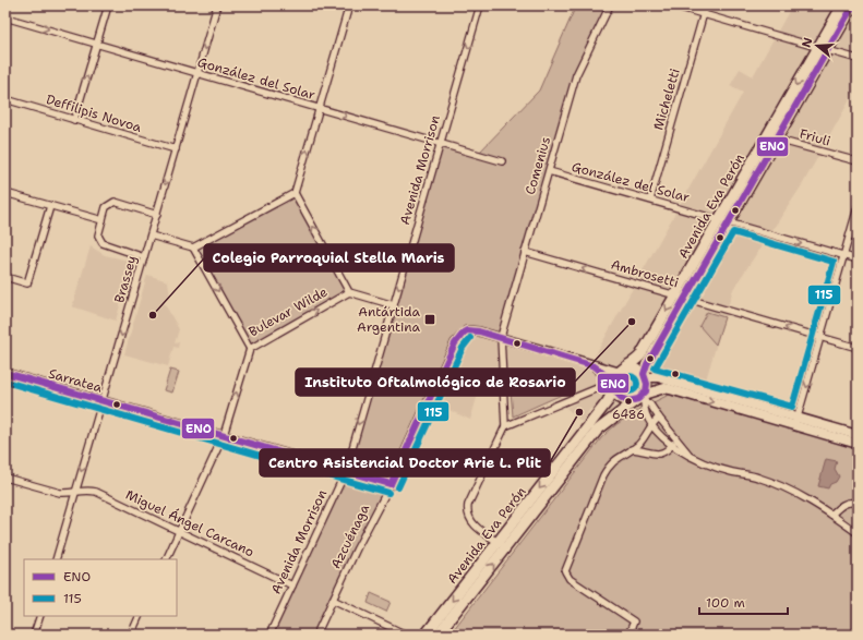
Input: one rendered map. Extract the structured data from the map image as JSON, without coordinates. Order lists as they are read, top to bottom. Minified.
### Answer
{"streets":{"main road":["Avenida Eva Perón"],"street":["González del Solar","Micheletti","Deffilipis Novoa","Friuli","Comenius","Avenida Morrison","Ambrosetti","Brassey","Bulevar Wilde","Sarratea","Miguel Ángel Carcano","Azcuénaga"]},"crossings":[["González del Solar","Micheletti"],["González del Solar","Comenius"],["González del Solar","Avenida Morrison"],["González del Solar","Avenida Eva Perón"],["González del Solar","Brassey"],["Deffilipis Novoa","Brassey"],["Friuli","Avenida Eva Perón"],["Comenius","Ambrosetti"],["Comenius","Azcuénaga"],["Avenida Morrison","Sarratea"],["Avenida Morrison","Miguel Ángel Carcano"],["Avenida Eva Perón","Ambrosetti"],["Brassey","Sarratea"],["Brassey","Miguel Ángel Carcano"],["Sarratea","Azcuénaga"]],"one_way":["González del Solar","Avenida Morrison","Ambrosetti","Brassey"],"places":{"other":["Colegio Parroquial Stella Maris","Instituto Oftalmológico de Rosario","6486","Centro Asistencial Doctor Arie L. Plit"],"transit":["Antártida Argentina"]},"lines":["transit line ENO","transit line 115"],"legend":["ENO","115"],"scale_bar":"100 m","north":"left"}
